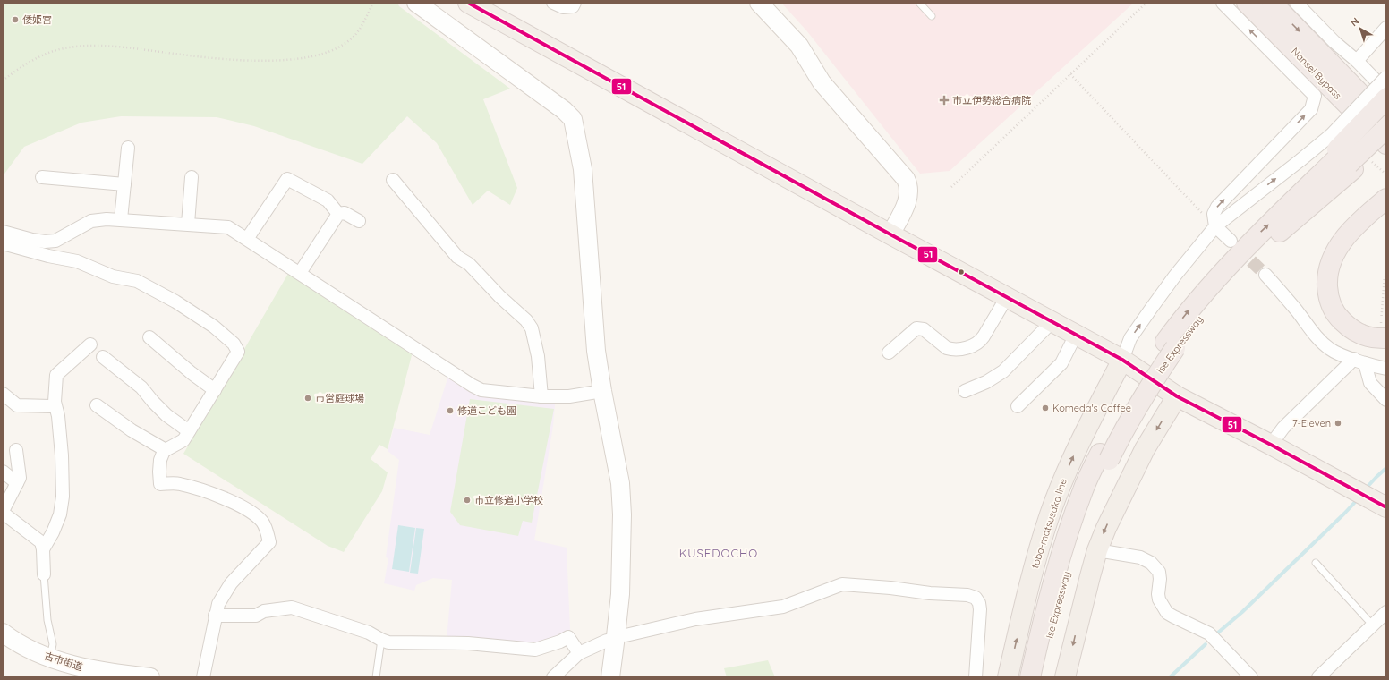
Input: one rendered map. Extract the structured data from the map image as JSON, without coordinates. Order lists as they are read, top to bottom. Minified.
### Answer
{"streets":{"highway":["Nansei Bypass","Ise Expressway"],"main road":["toba-matsusaka line"],"street":["古市街道"]},"districts":["KUSEDOCHO"],"places":{"other":["倭姬宮","市営庭球場","Komeda's Coffee","修道こども園","7-Eleven","市立修道小学校"],"health":["市立伊勢総合病院"]},"lines":["transit line 51"],"north":"top left"}
